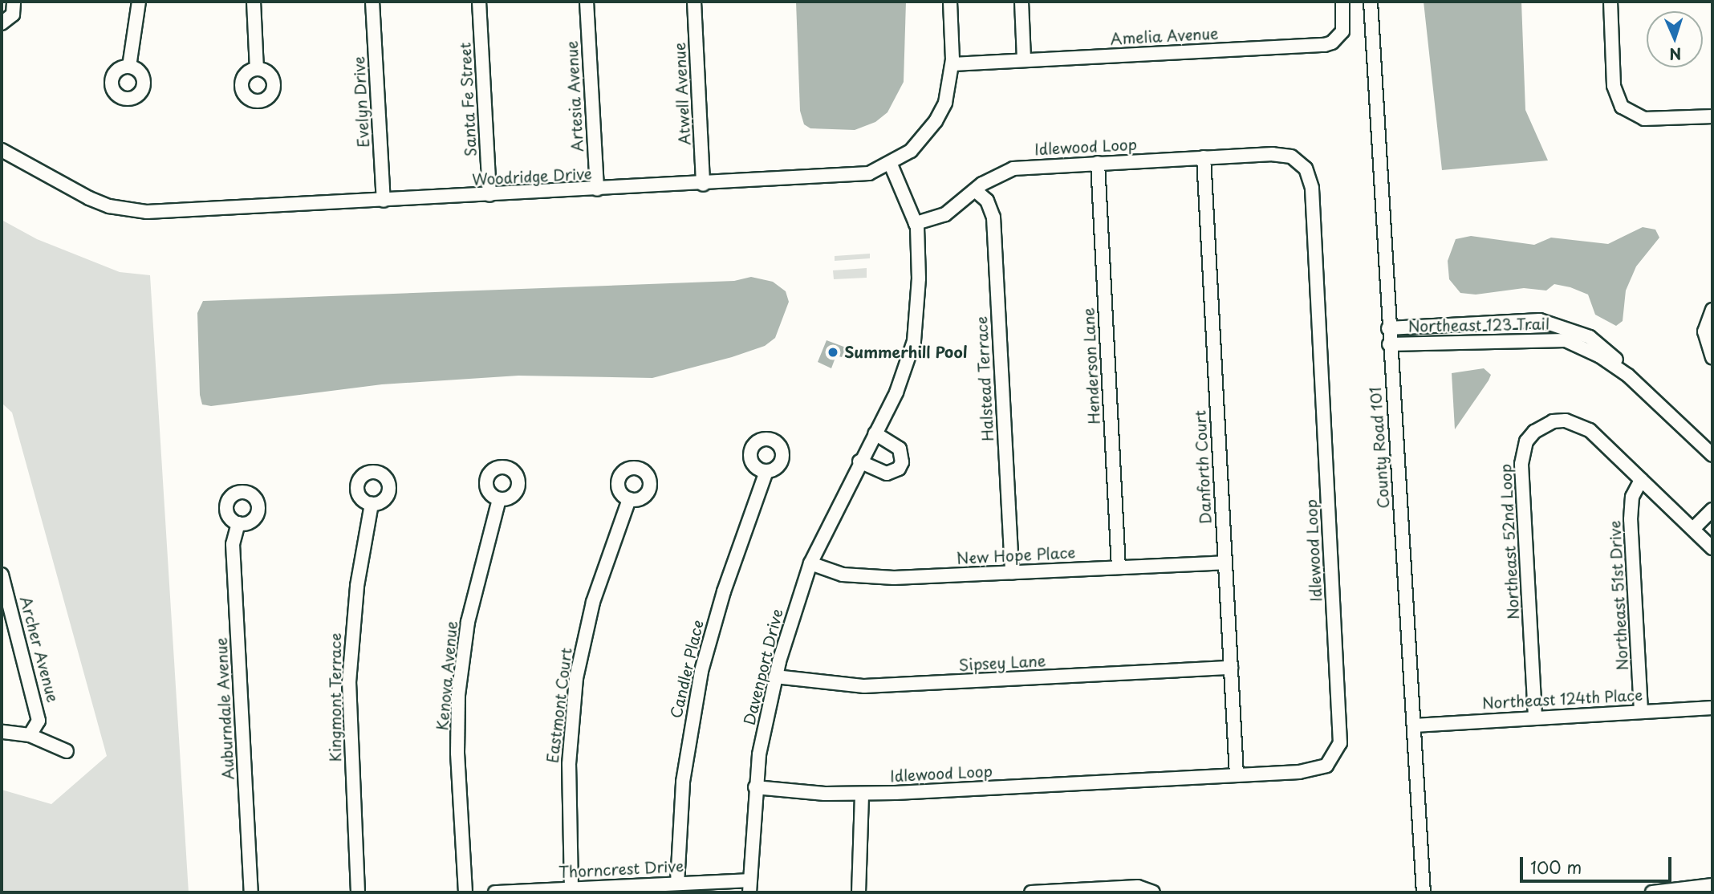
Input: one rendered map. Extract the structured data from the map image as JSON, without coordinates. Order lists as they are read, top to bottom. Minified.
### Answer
{"streets":{"street":["Amelia Avenue","Atwell Avenue","Artesia Avenue","Santa Fe Street","Evelyn Drive","Idlewood Loop","Woodridge Drive","Northeast 123 Trail","Henderson Lane","Halstead Terrace","County Road 101","Danforth Court","Northeast 52nd Loop","New Hope Place","Northeast 51st Drive","Archer Avenue","Sipsey Lane","Davenport Drive","Candler Place","Kenova Avenue","Kingmont Terrace","Northeast 124th Place","Eastmont Court","Auburndale Avenue","Thorncrest Drive"]},"crossings":[["Amelia Avenue","Woodridge Drive"],["Atwell Avenue","Woodridge Drive"],["Artesia Avenue","Woodridge Drive"],["Santa Fe Street","Woodridge Drive"],["Evelyn Drive","Woodridge Drive"],["Idlewood Loop","Henderson Lane"],["Idlewood Loop","Halstead Terrace"],["Idlewood Loop","Danforth Court"],["Idlewood Loop","Davenport Drive"],["Woodridge Drive","Davenport Drive"],["Northeast 123 Trail","County Road 101"],["Henderson Lane","New Hope Place"],["Halstead Terrace","New Hope Place"],["County Road 101","Northeast 124th Place"],["Danforth Court","New Hope Place"],["Danforth Court","Sipsey Lane"],["Northeast 52nd Loop","Northeast 51st Drive"],["Northeast 52nd Loop","Northeast 124th Place"],["New Hope Place","Davenport Drive"],["Northeast 51st Drive","Northeast 124th Place"],["Sipsey Lane","Davenport Drive"],["Davenport Drive","Thorncrest Drive"],["Candler Place","Thorncrest Drive"],["Eastmont Court","Thorncrest Drive"]],"places":["Summerhill Pool"],"scale_bar":"100 m","north":"bottom"}
